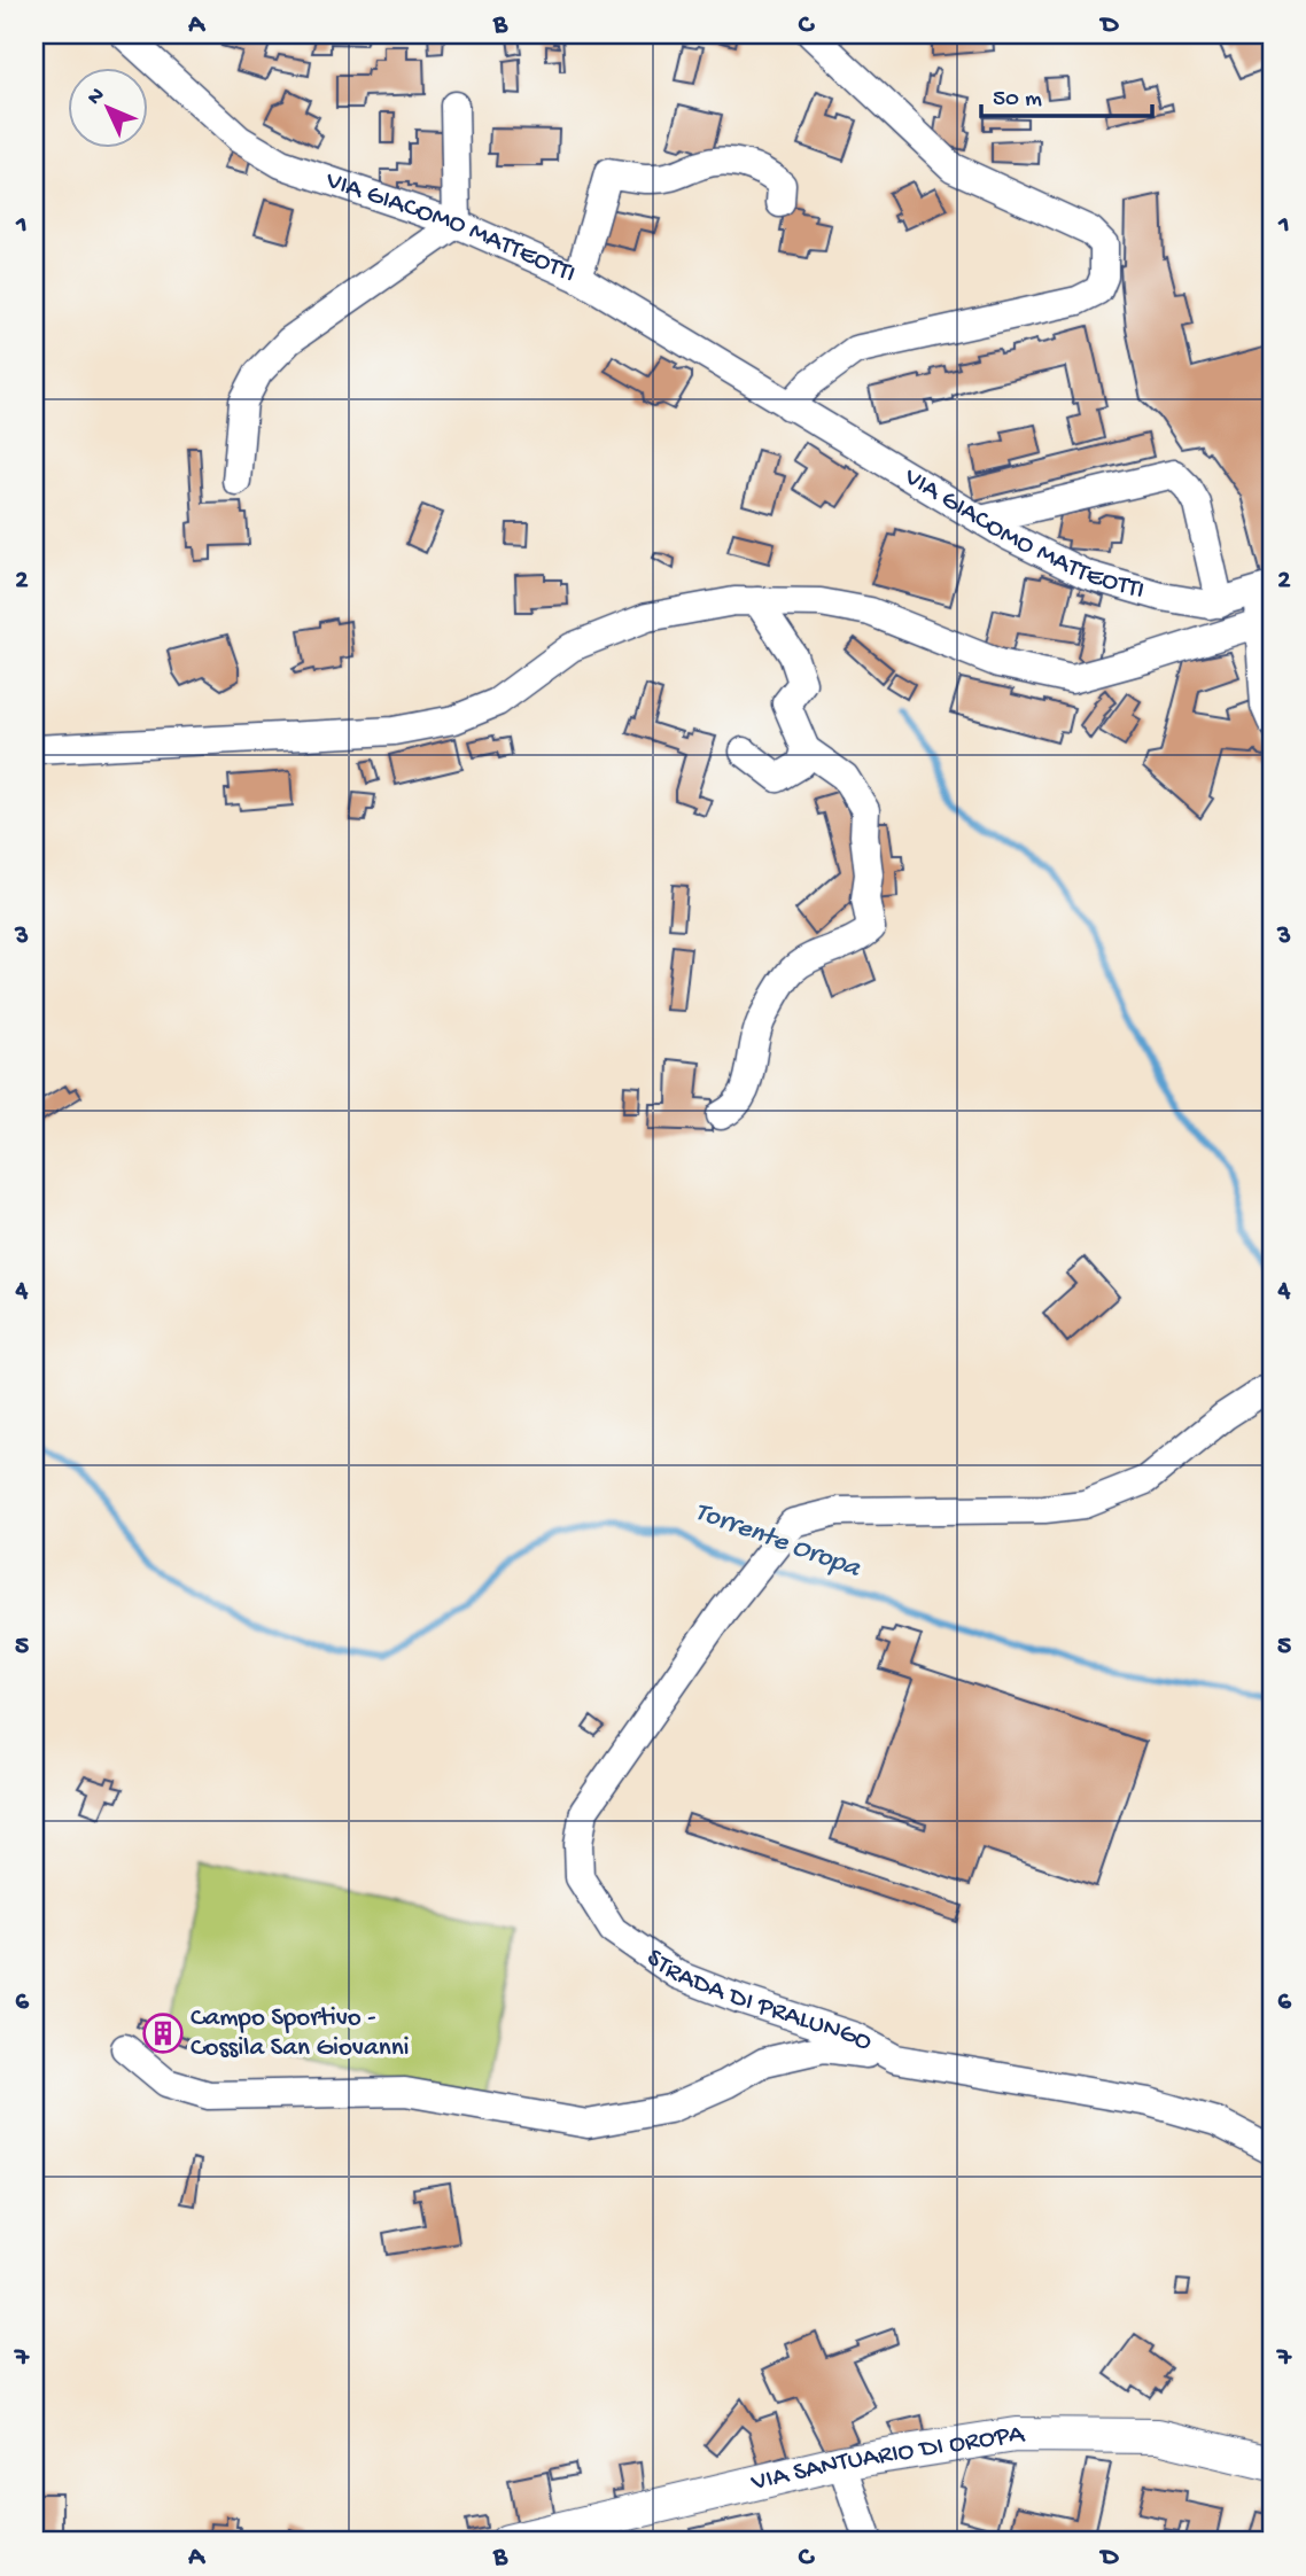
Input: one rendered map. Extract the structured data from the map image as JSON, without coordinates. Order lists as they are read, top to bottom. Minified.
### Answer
{"streets":{"main road":["VIA SANTUARIO DI OROPA"],"street":["VIA GIACOMO MATTEOTTI","STRADA DI PRALUNGO"]},"water":["Torrente Oropa"],"places":{"building":["Campo Sportivo - Cossila San Giovanni"]},"scale_bar":"50 m","north":"top left","grid":{"columns":["A","B","C","D"],"rows":["1","2","3","4","5","6","7"]}}
